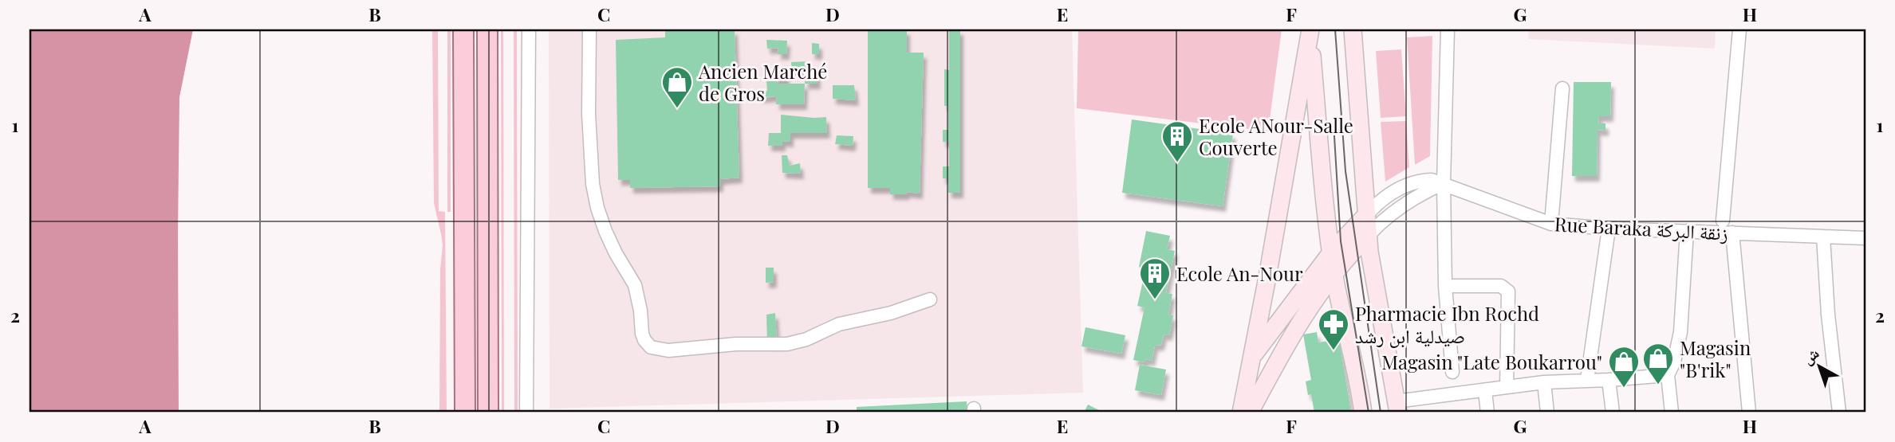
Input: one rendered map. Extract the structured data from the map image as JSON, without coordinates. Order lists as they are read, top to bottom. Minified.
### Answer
{"streets":{"street":["Rue Baraka زنقة البركة"]},"places":{"shop":["Ancien Marché de Gros","Magasin \"B'rik\"","Magasin \"Late Boukarrou\""],"building":["Ecole ANour-Salle Couverte","Ecole An-Nour"],"pharmacy":["Pharmacie Ibn Rochd صيدلية ابن رشد"]},"north":"top left","grid":{"columns":["A","B","C","D","E","F","G","H"],"rows":["1","2"]}}
